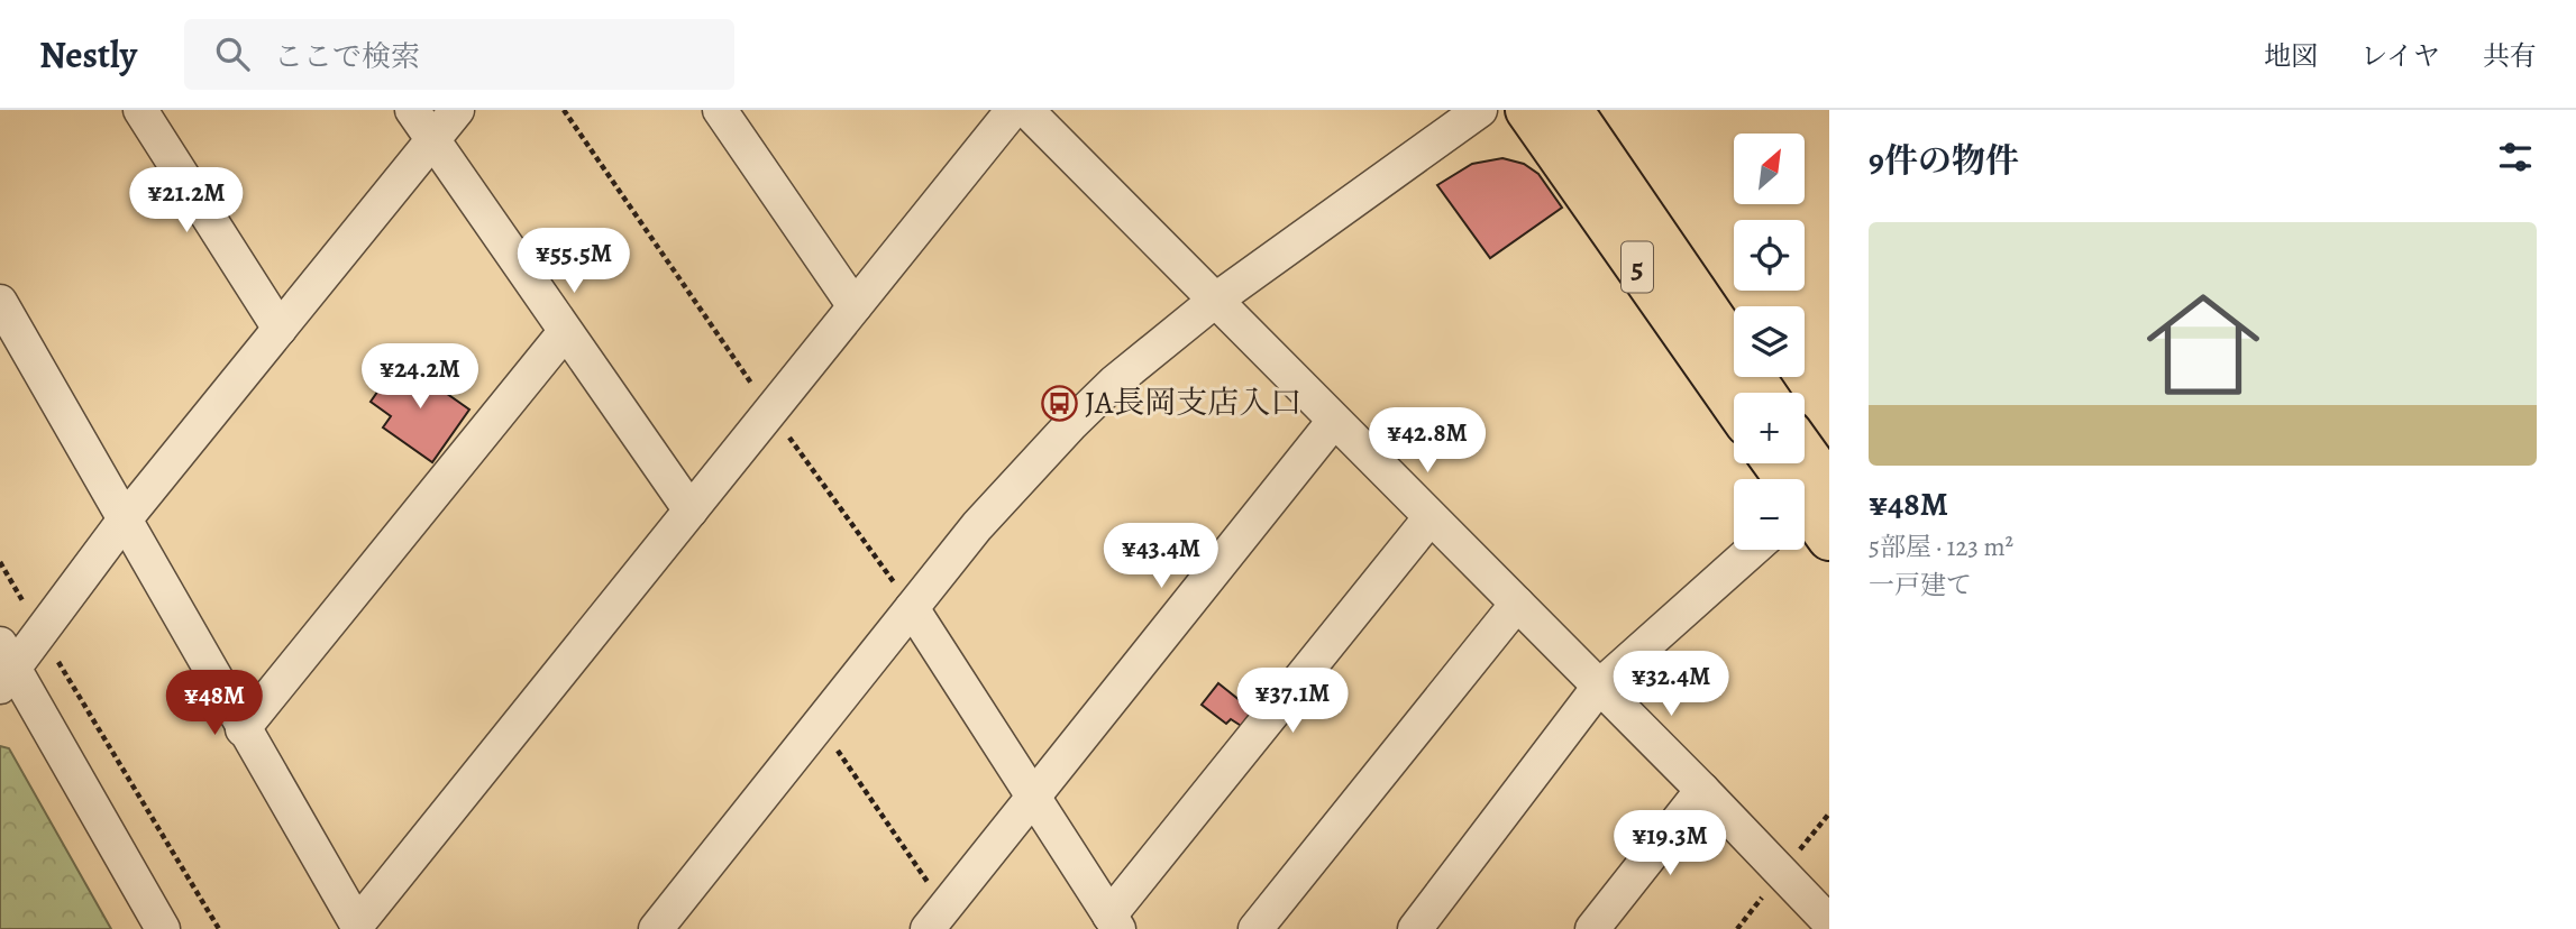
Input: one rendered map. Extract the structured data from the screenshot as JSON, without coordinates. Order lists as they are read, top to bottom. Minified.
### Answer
{"streets":{"main road":["5"]},"places":{"bus stop":["JA長岡支店入口"]},"north":"top right","page":{"header":"Nestly","search":"ここで検索","nav":["地図","レイヤ","共有"],"heading":"9件の物件","map_buttons":["+","−"],"price":["¥21.2M","¥55.5M","¥24.2M","¥42.8M","¥43.4M","¥32.4M","¥37.1M","¥48M","¥19.3M"],"list":[{"name":"¥48M","note":"5部屋 · 123 m² · 一戸建て"}]}}
